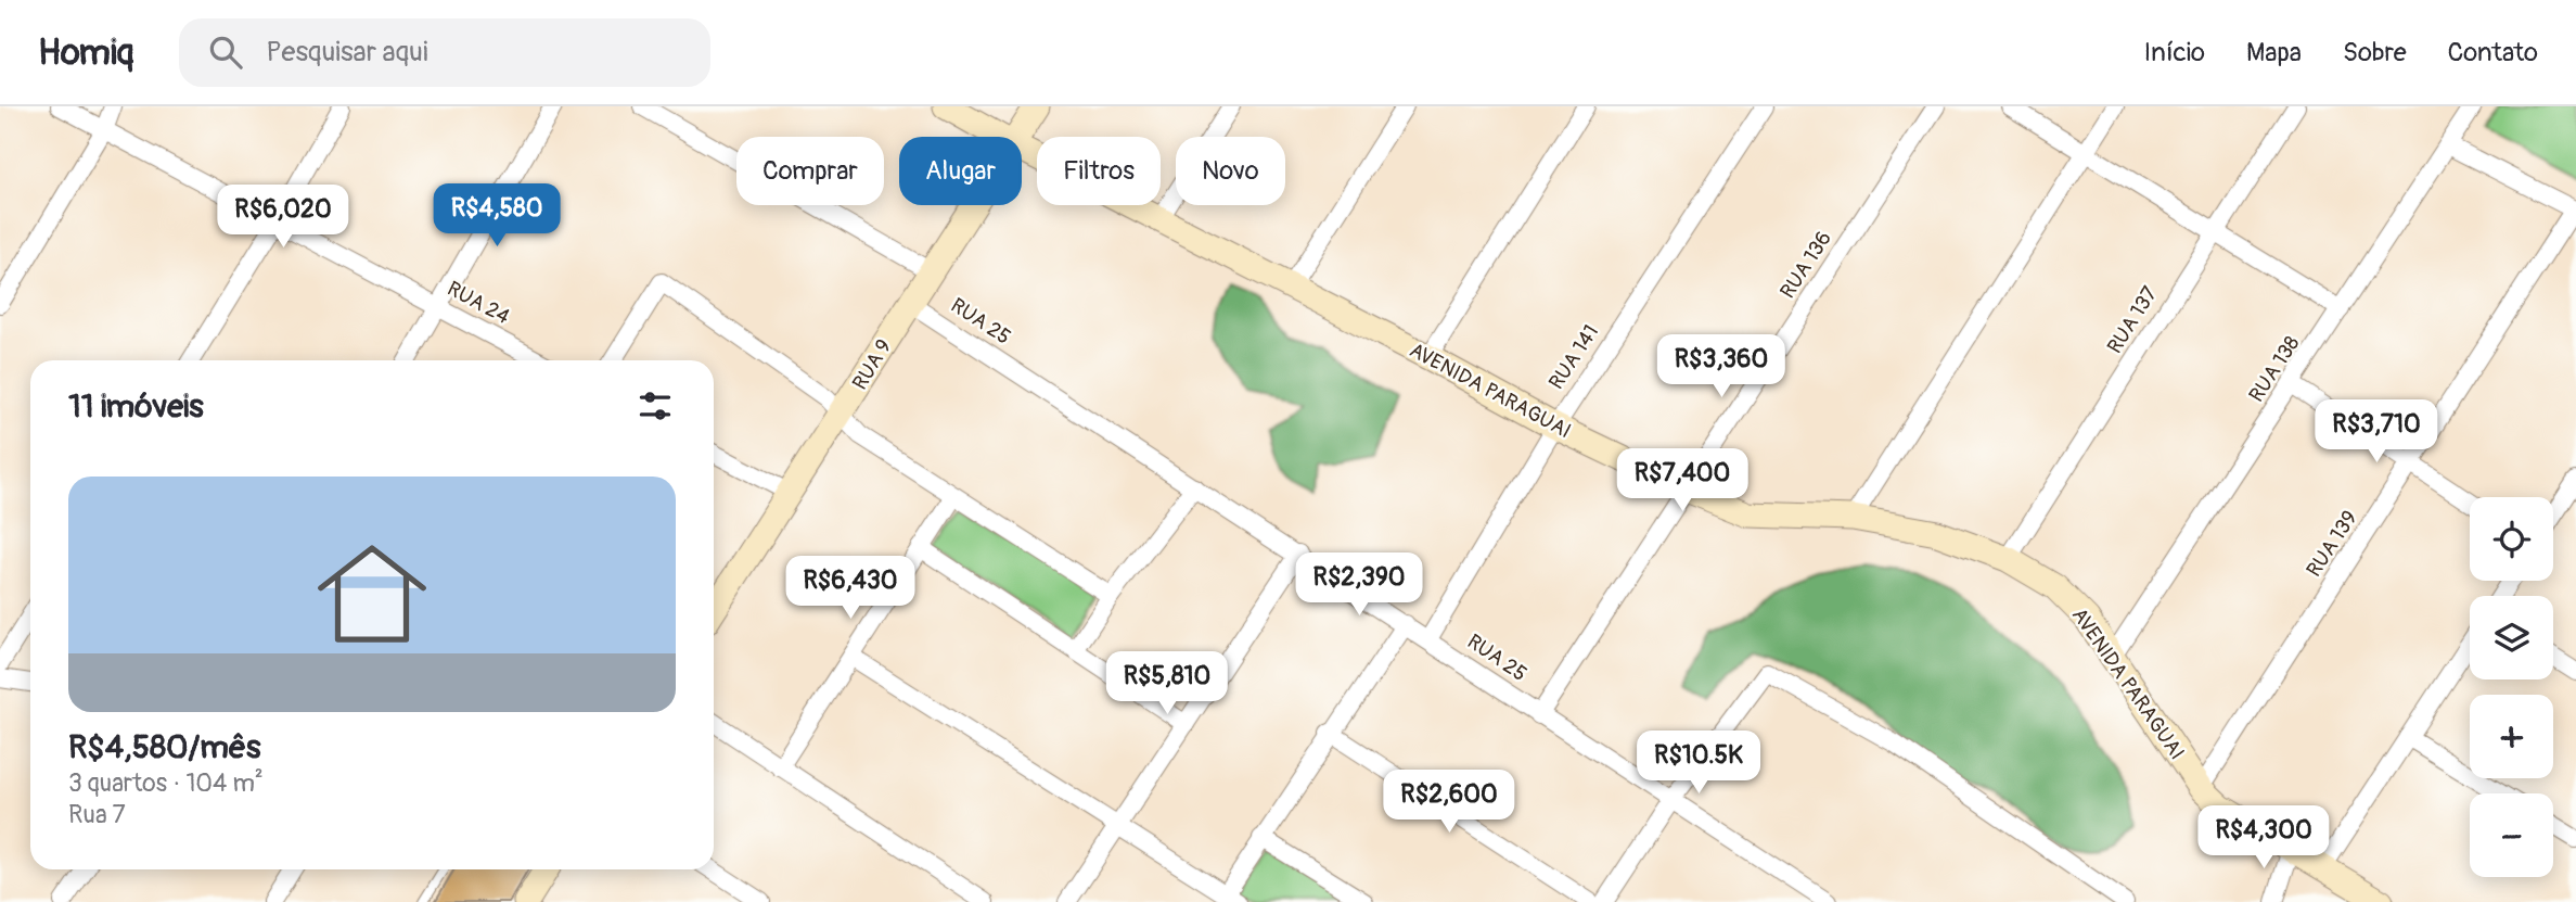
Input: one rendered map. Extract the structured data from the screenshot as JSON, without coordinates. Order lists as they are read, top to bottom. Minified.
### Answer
{"streets":{"street":["RUA 136","RUA 24","RUA 137","RUA 25","RUA 141","RUA 9","RUA 138","AVENIDA PARAGUAI","RUA 139"]},"crossings":[["RUA 136","RUA 25"],["RUA 136","AVENIDA PARAGUAI"],["RUA 137","AVENIDA PARAGUAI"],["RUA 25","RUA 141"],["RUA 25","RUA 9"],["RUA 141","AVENIDA PARAGUAI"],["RUA 138","AVENIDA PARAGUAI"],["AVENIDA PARAGUAI","RUA 139"]],"page":{"header":"Homiq","search":"Pesquisar aqui","nav":["Início","Mapa","Sobre","Contato"],"chip":["Comprar","Alugar","Filtros","Novo"],"price":["R$4,580","R$6,020","R$3,360","R$3,710","R$7,400","R$2,390","R$6,430","R$5,810","R$10.5K","R$2,600","R$4,300"],"heading":"11 imóveis","list":[{"name":"R$4,580/mês","note":"3 quartos · 104 m² · Rua 7"}],"map_buttons":["+","−"]}}
